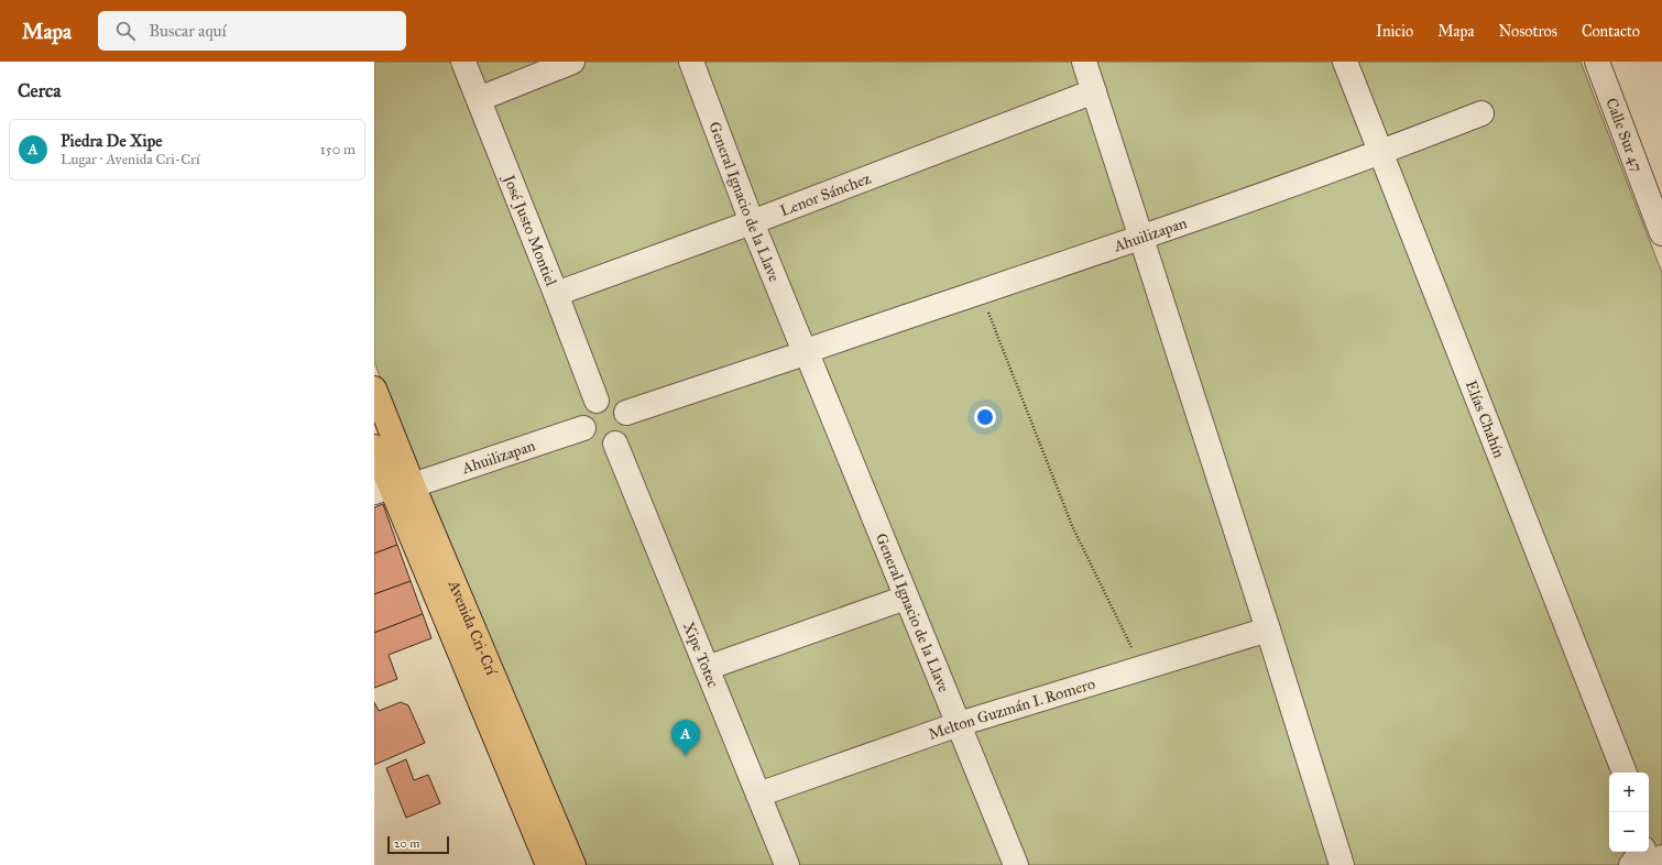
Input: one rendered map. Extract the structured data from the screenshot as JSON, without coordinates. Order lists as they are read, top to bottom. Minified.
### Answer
{"streets":{"main road":["Avenida Cri-Crí"],"street":["Calle Sur 47","Lenor Sánchez","General Ignacio de la Llave","José Justo Montiel","Ahuilizapan","Elías Chahín","Xipe Totec","Melton Guzmán I. Romero"]},"crossings":[["Lenor Sánchez","General Ignacio de la Llave"],["Lenor Sánchez","José Justo Montiel"],["General Ignacio de la Llave","Ahuilizapan"],["General Ignacio de la Llave","Melton Guzmán I. Romero"],["José Justo Montiel","Ahuilizapan"],["José Justo Montiel","Xipe Totec"],["Ahuilizapan","Elías Chahín"],["Ahuilizapan","Avenida Cri-Crí"],["Ahuilizapan","Xipe Totec"],["Xipe Totec","Melton Guzmán I. Romero"]],"scale_bar":"20 m","page":{"header":"Mapa","search":"Buscar aquí","nav":["Inicio","Mapa","Nosotros","Contacto"],"heading":"Cerca","list":[{"mark":"A","name":"Piedra De Xipe","note":"Lugar · Avenida Cri-Crí","value":"150 m"}],"pins":"A","map_buttons":["+","−"],"scale":"20 m"}}
